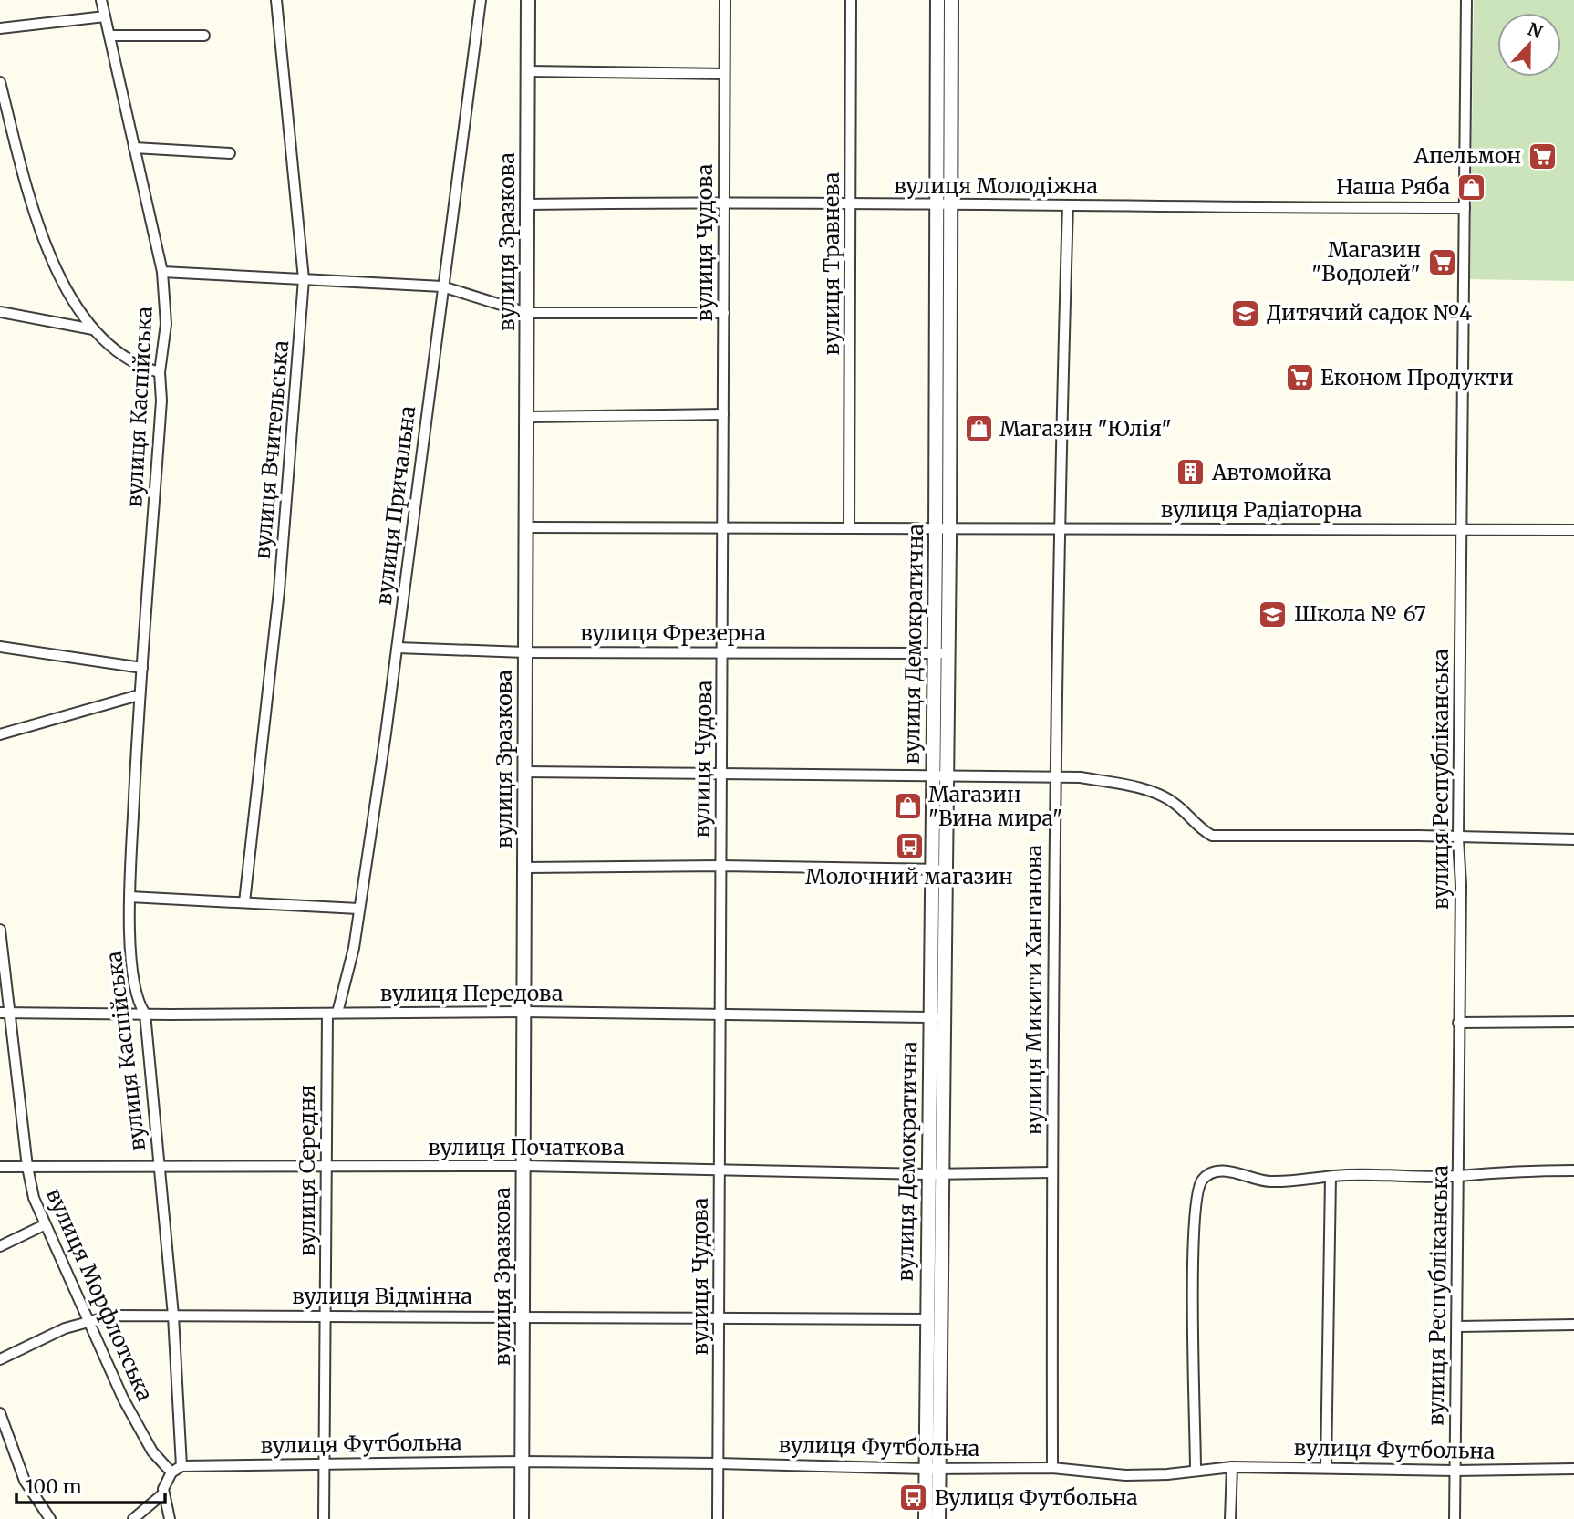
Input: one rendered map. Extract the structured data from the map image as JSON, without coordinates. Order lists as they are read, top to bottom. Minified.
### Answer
{"streets":{"street":["вулиця Молодіжна","вулиця Зразкова","вулиця Чудова","вулиця Травнева","вулиця Каспійська","вулиця Вчительська","вулиця Причальна","вулиця Радіаторна","вулиця Фрезерна","вулиця Демократична","вулиця Республіканська","вулиця Микити Ханганова","вулиця Передова","вулиця Початкова","вулиця Середня","вулиця Морфлотська","вулиця Відмінна","вулиця Футбольна"]},"crossings":[["вулиця Молодіжна","вулиця Зразкова"],["вулиця Молодіжна","вулиця Чудова"],["вулиця Молодіжна","вулиця Травнева"],["вулиця Молодіжна","вулиця Демократична"],["вулиця Молодіжна","вулиця Республіканська"],["вулиця Молодіжна","вулиця Микити Ханганова"],["вулиця Зразкова","вулиця Радіаторна"],["вулиця Зразкова","вулиця Фрезерна"],["вулиця Зразкова","вулиця Передова"],["вулиця Зразкова","вулиця Початкова"],["вулиця Зразкова","вулиця Відмінна"],["вулиця Зразкова","вулиця Футбольна"],["вулиця Чудова","вулиця Радіаторна"],["вулиця Чудова","вулиця Фрезерна"],["вулиця Чудова","вулиця Передова"],["вулиця Чудова","вулиця Початкова"],["вулиця Чудова","вулиця Відмінна"],["вулиця Чудова","вулиця Футбольна"],["вулиця Травнева","вулиця Радіаторна"],["вулиця Каспійська","вулиця Передова"],["вулиця Каспійська","вулиця Початкова"],["вулиця Каспійська","вулиця Відмінна"],["вулиця Каспійська","вулиця Футбольна"],["вулиця Причальна","вулиця Фрезерна"],["вулиця Причальна","вулиця Передова"],["вулиця Причальна","вулиця Середня"],["вулиця Радіаторна","вулиця Демократична"],["вулиця Радіаторна","вулиця Республіканська"],["вулиця Радіаторна","вулиця Микити Ханганова"],["вулиця Фрезерна","вулиця Демократична"],["вулиця Демократична","вулиця Передова"],["вулиця Демократична","вулиця Початкова"],["вулиця Демократична","вулиця Відмінна"],["вулиця Демократична","вулиця Футбольна"],["вулиця Республіканська","вулиця Футбольна"],["вулиця Микити Ханганова","вулиця Початкова"],["вулиця Микити Ханганова","вулиця Футбольна"],["вулиця Передова","вулиця Середня"],["вулиця Передова","вулиця Морфлотська"],["вулиця Початкова","вулиця Середня"],["вулиця Початкова","вулиця Морфлотська"],["вулиця Середня","вулиця Відмінна"],["вулиця Середня","вулиця Футбольна"],["вулиця Морфлотська","вулиця Відмінна"]],"places":{"supermarket":["Апельмон","Магазин \"Водолей\"","Економ Продукти"],"shop":["Наша Ряба","Магазин \"Юлія\"","Магазин \"Вина мира\""],"school or university":["Дитячий садок №4","Школа № 67"],"building":["Автомойка"],"bus stop":["Молочний магазин","Вулиця Футбольна"]},"scale_bar":"100 m","north":"top"}
